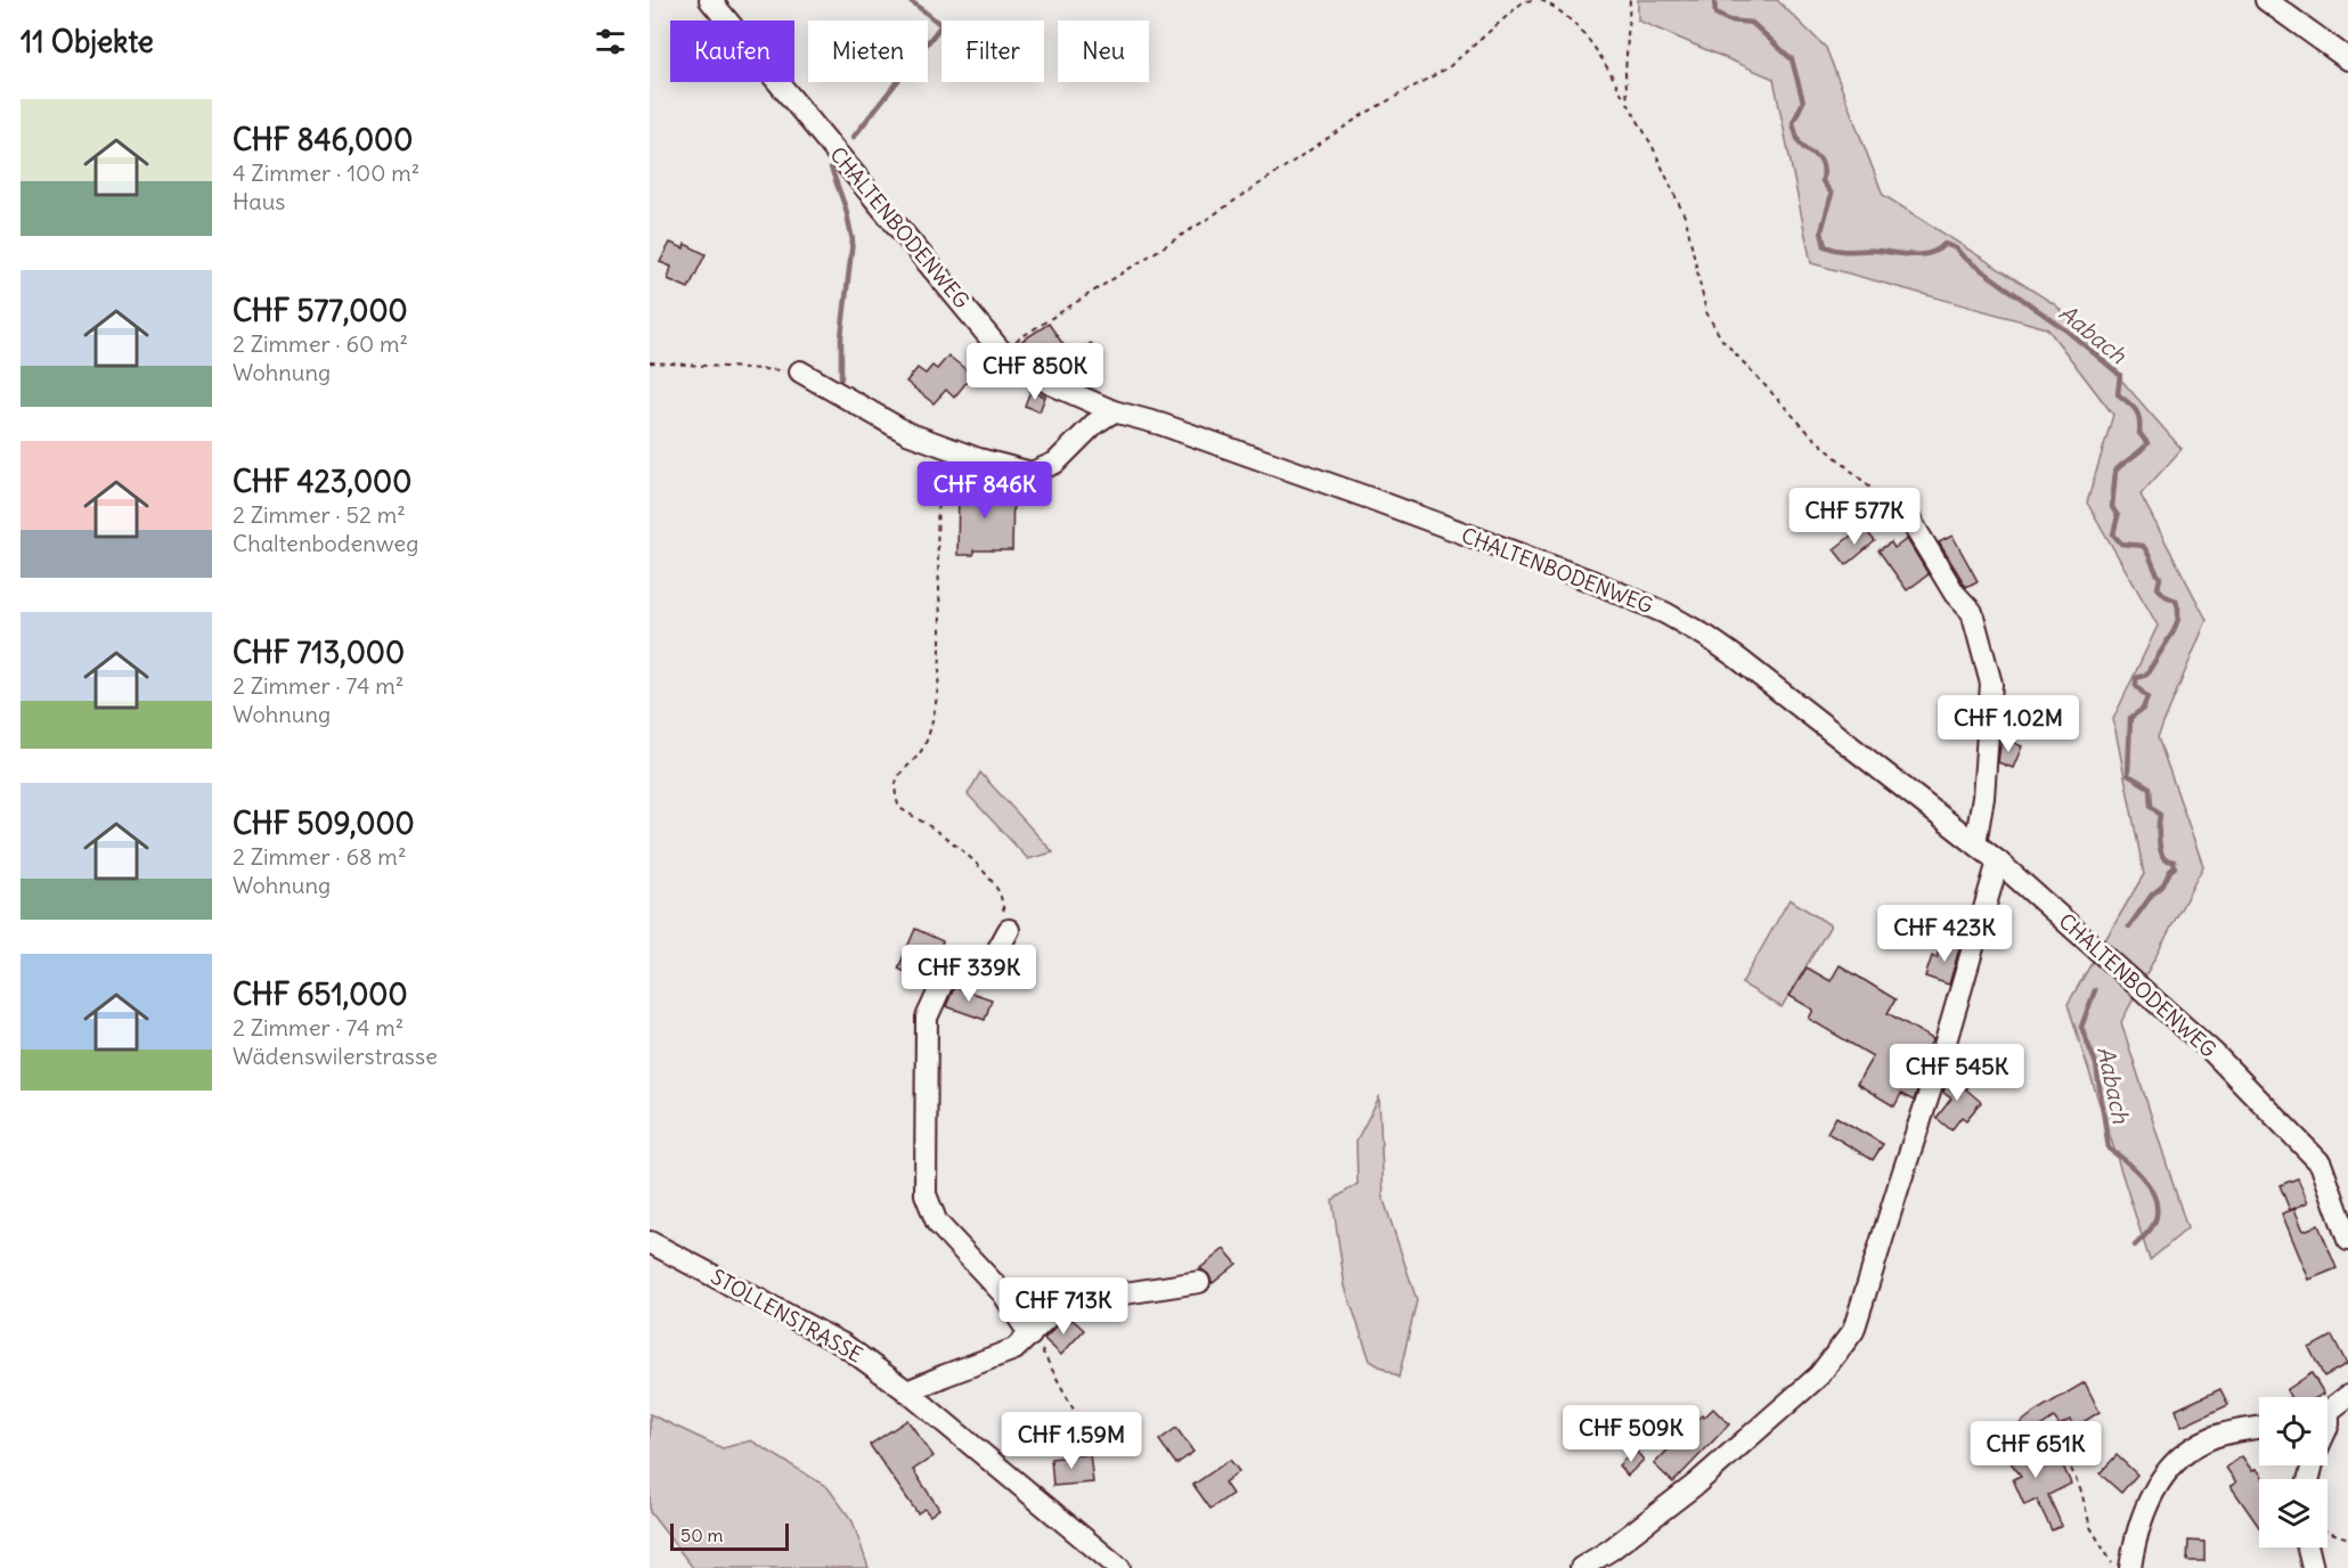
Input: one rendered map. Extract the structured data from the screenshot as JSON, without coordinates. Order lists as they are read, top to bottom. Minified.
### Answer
{"streets":{"street":["CHALTENBODENWEG","STOLLENSTRASSE"]},"water":["Aabach"],"scale_bar":"50 m","page":{"heading":"11 Objekte","chip":["Kaufen","Mieten","Filter","Neu"],"list":[{"name":"CHF 846,000","note":"4 Zimmer · 100 m² · Haus"},{"name":"CHF 577,000","note":"2 Zimmer · 60 m² · Wohnung"},{"name":"CHF 423,000","note":"2 Zimmer · 52 m² · Chaltenbodenweg"},{"name":"CHF 713,000","note":"2 Zimmer · 74 m² · Wohnung"},{"name":"CHF 509,000","note":"2 Zimmer · 68 m² · Wohnung"},{"name":"CHF 651,000","note":"2 Zimmer · 74 m² · Wädenswilerstrasse"}],"price":["CHF 850K","CHF 846K","CHF 577K","CHF 1.02M","CHF 423K","CHF 339K","CHF 545K","CHF 713K","CHF 509K","CHF 1.59M","CHF 651K"],"scale":"50 m"}}
